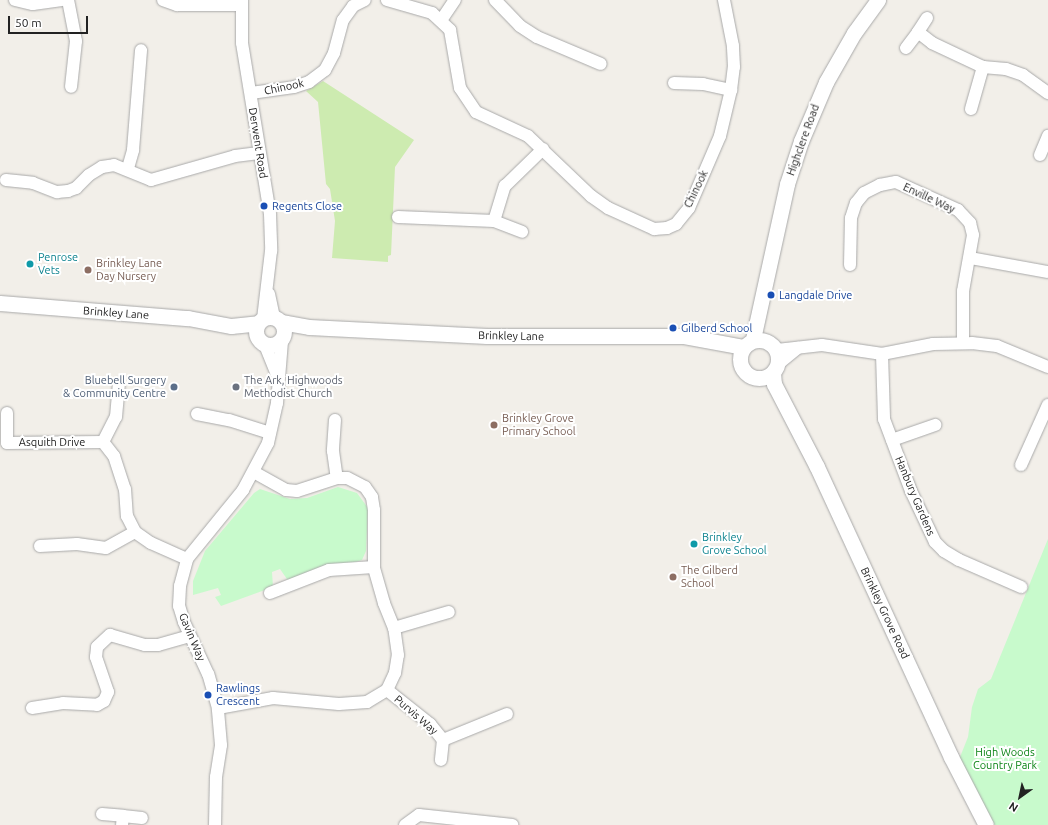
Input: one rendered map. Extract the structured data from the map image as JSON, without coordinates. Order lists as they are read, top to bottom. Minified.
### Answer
{"streets":{"street":["Chinook","Highclere Road","Derwent Road","Enville Way","Brinkley Lane","Asquith Drive","Hanbury Gardens","Brinkley Grove Road","Gavin Way","Purvis Way"]},"crossings":[["Chinook","Derwent Road"],["Highclere Road","Brinkley Lane"],["Highclere Road","Brinkley Grove Road"],["Derwent Road","Brinkley Lane"],["Brinkley Lane","Brinkley Grove Road"]],"parks":["High Woods Country Park"],"places":["Regents Close","Penrose Vets","Brinkley Lane Day Nursery","Langdale Drive","Gilberd School","Bluebell Surgery & Community Centre","The Ark, Highwoods Methodist Church","Brinkley Grove Primary School","Brinkley Grove School","The Gilberd School","Rawlings Crescent"],"scale_bar":"50 m","north":"bottom left"}
